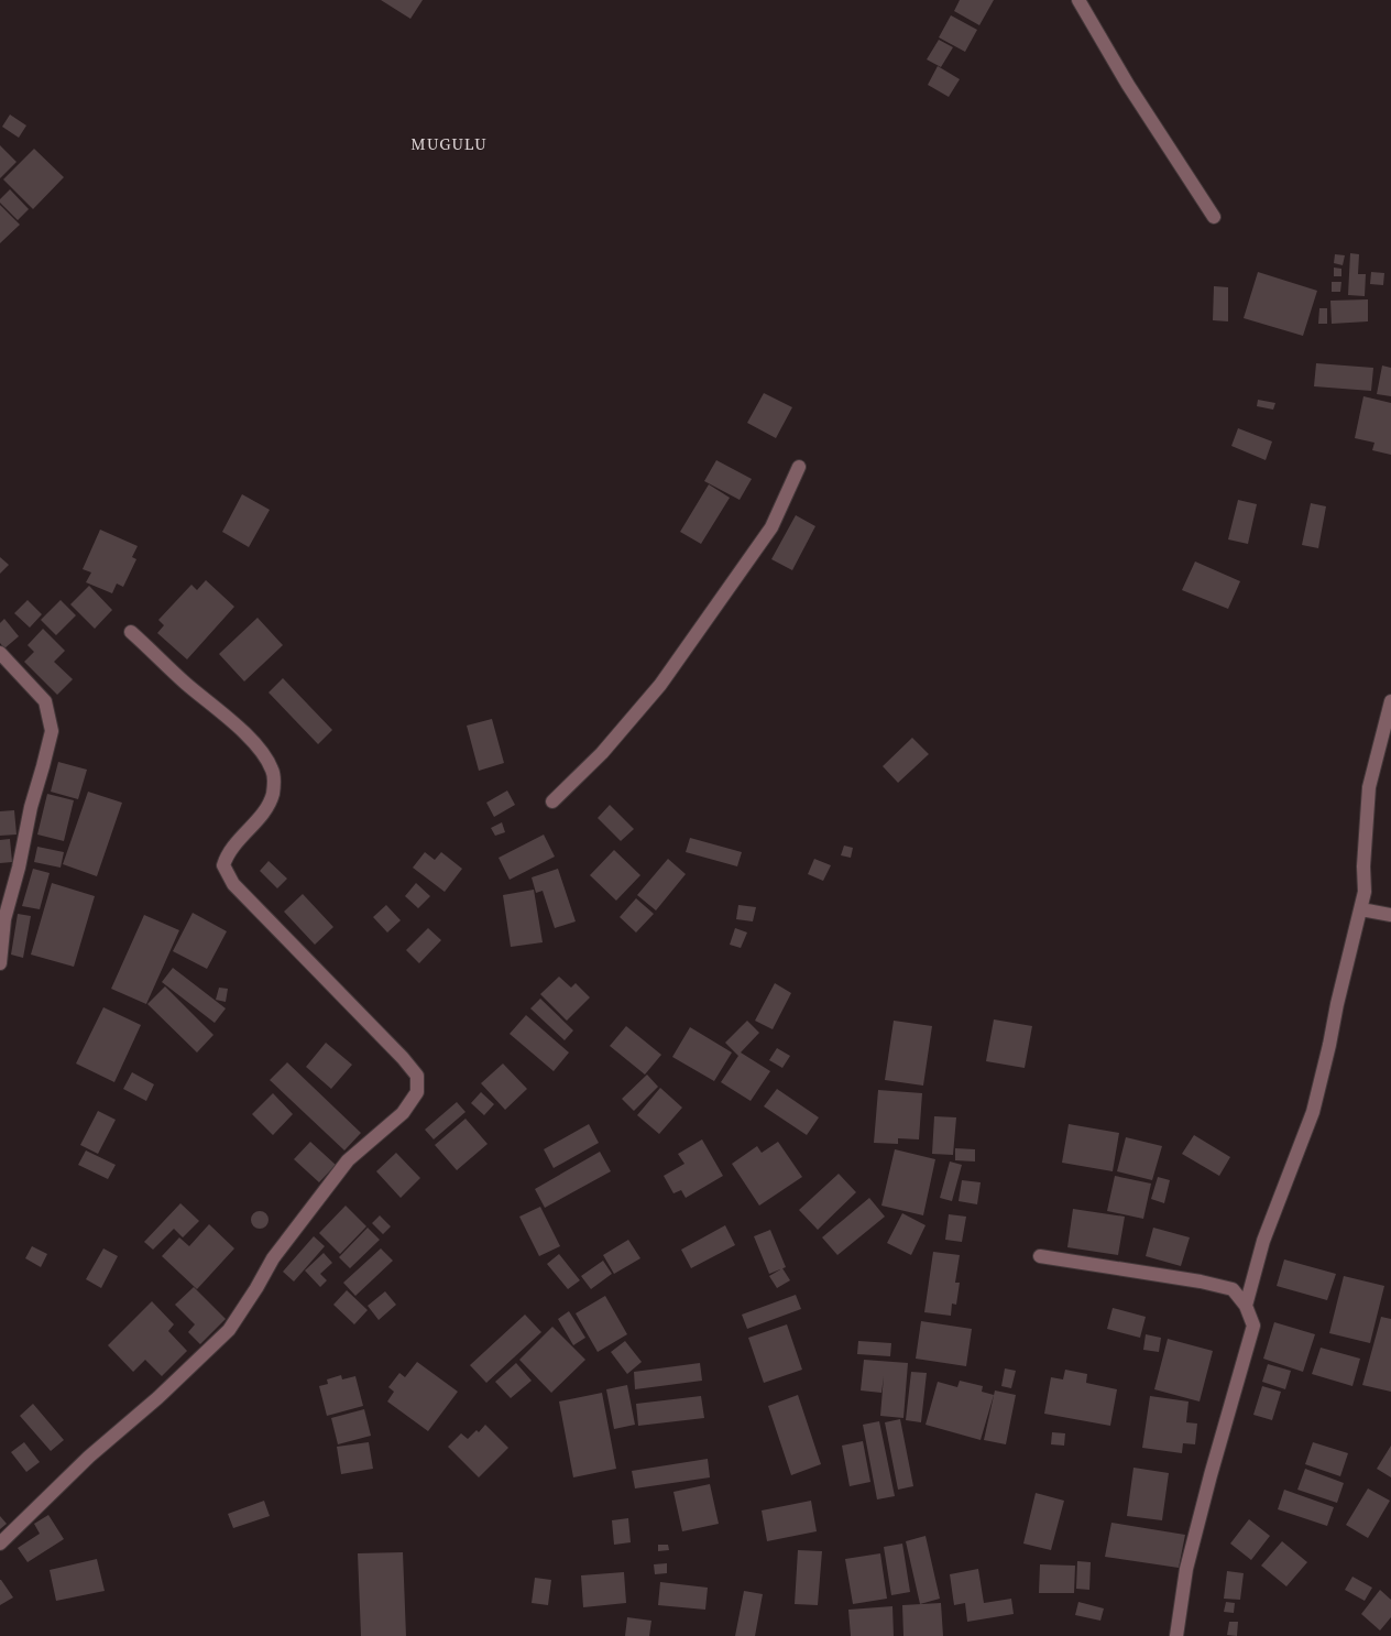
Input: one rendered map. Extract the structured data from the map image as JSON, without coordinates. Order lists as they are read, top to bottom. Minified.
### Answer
{"districts":["MUGULU"]}
